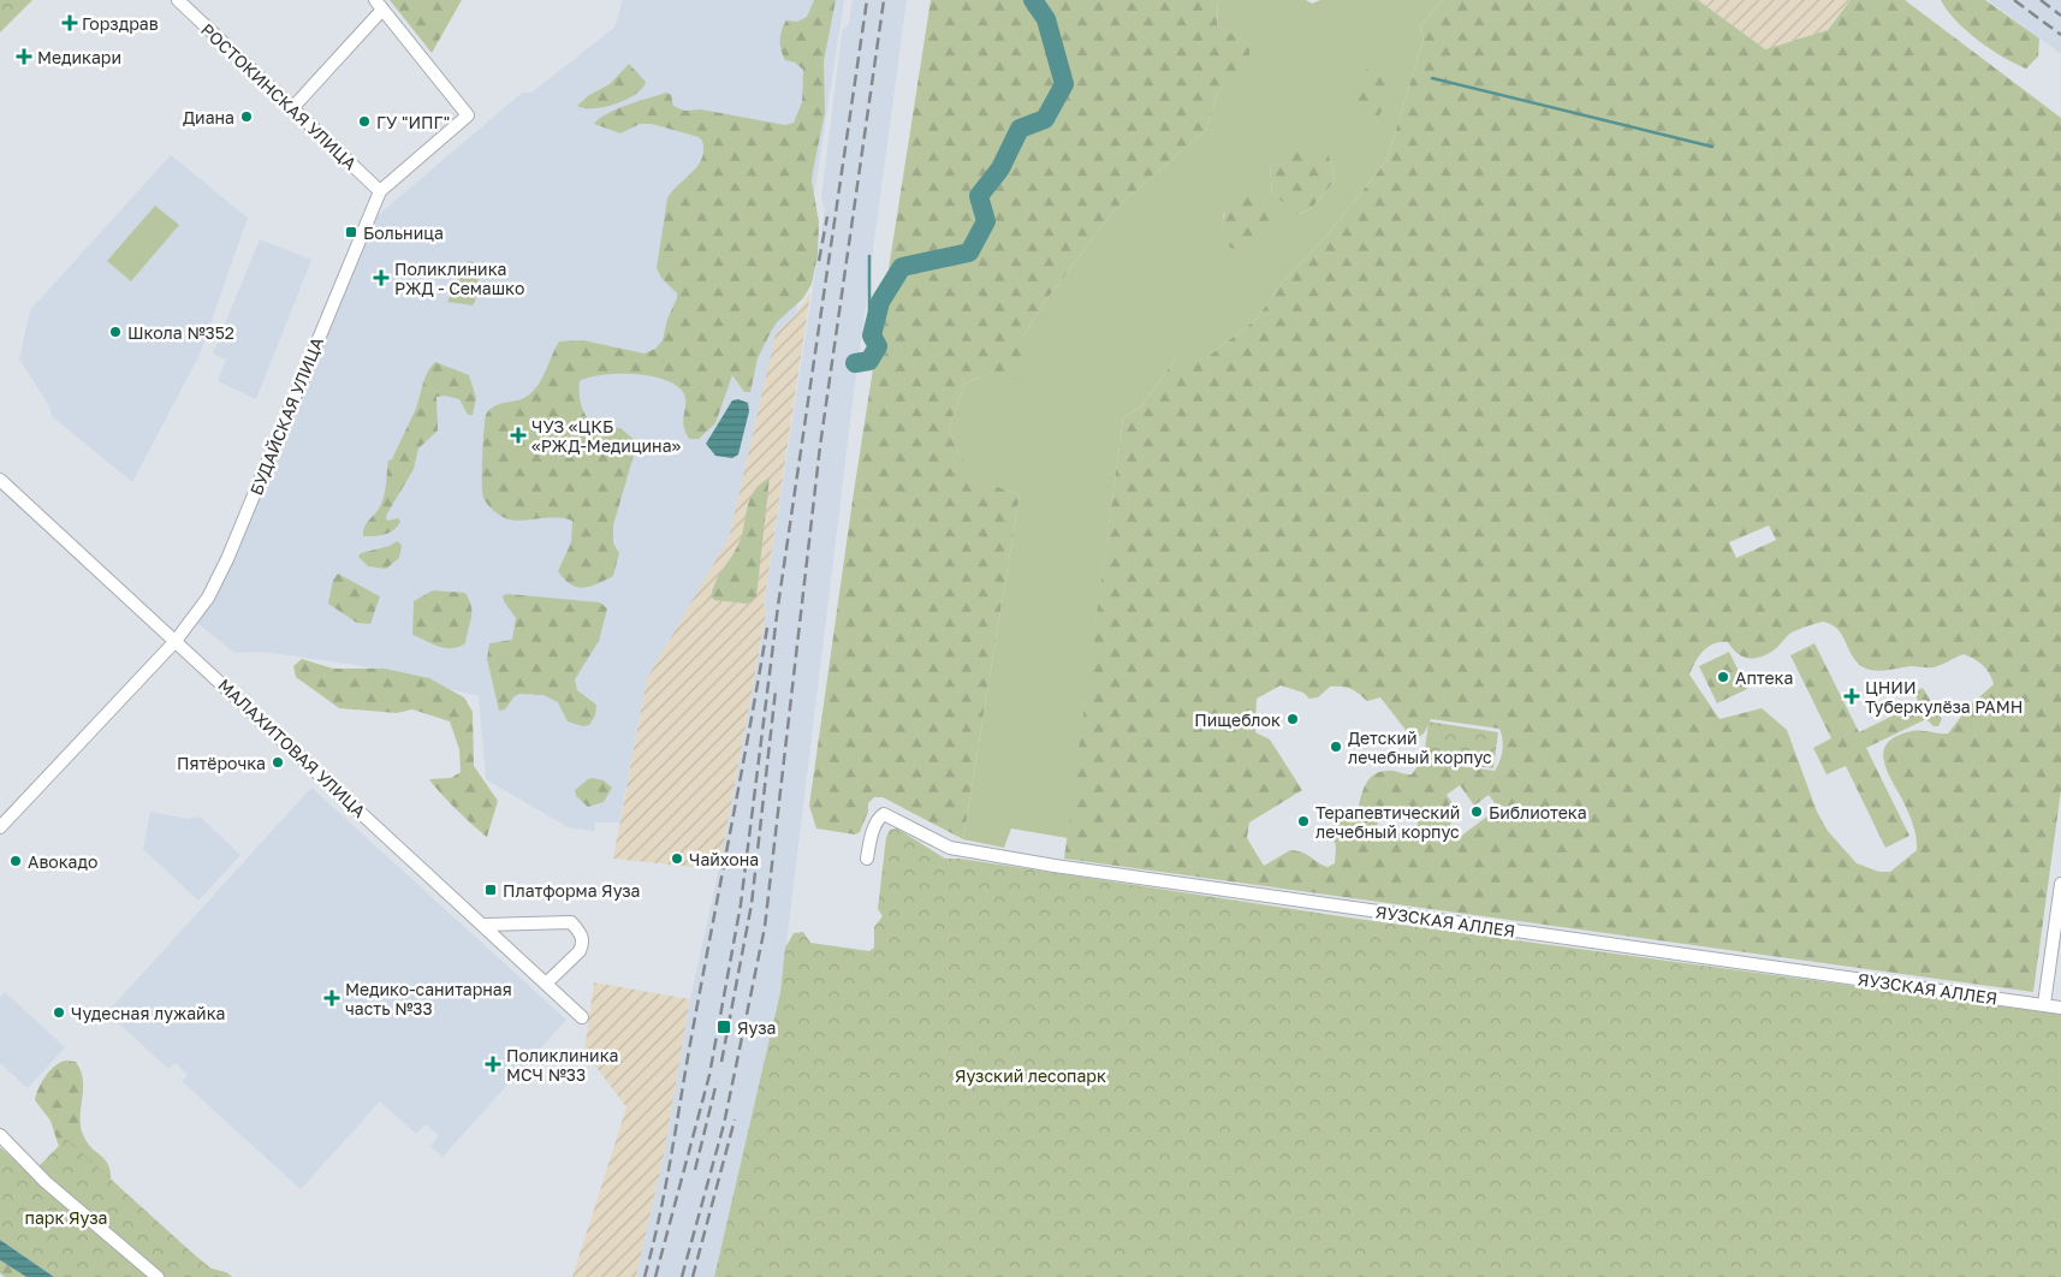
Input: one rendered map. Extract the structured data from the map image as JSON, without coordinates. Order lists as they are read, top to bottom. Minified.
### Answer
{"streets":{"street":["РОСТОКИНСКАЯ УЛИЦА","БУДАЙСКАЯ УЛИЦА","МАЛАХИТОВАЯ УЛИЦА","ЯУЗСКАЯ АЛЛЕЯ"]},"crossings":[["РОСТОКИНСКАЯ УЛИЦА","БУДАЙСКАЯ УЛИЦА"],["БУДАЙСКАЯ УЛИЦА","МАЛАХИТОВАЯ УЛИЦА"]],"parks":["Яузский лесопарк","парк Яуза"],"places":{"health":["Горздрав","Медикари","Поликлиника РЖД - Семашко","ЧУЗ «ЦКБ «РЖД-Медицина»","ЦНИИ Туберкулёза РАМН","Медико-санитарная часть №33","Поликлиника МСЧ №33"],"other":["Диана","ГУ \"ИПГ\"","Школа №352","Аптека","Пищеблок","Детский лечебный корпус","Пятёрочка","Библиотека","Терапевтический лечебный корпус","Чайхона","Авокадо","Чудесная лужайка"],"transit":["Больница","Платформа Яуза","Яуза"]}}
